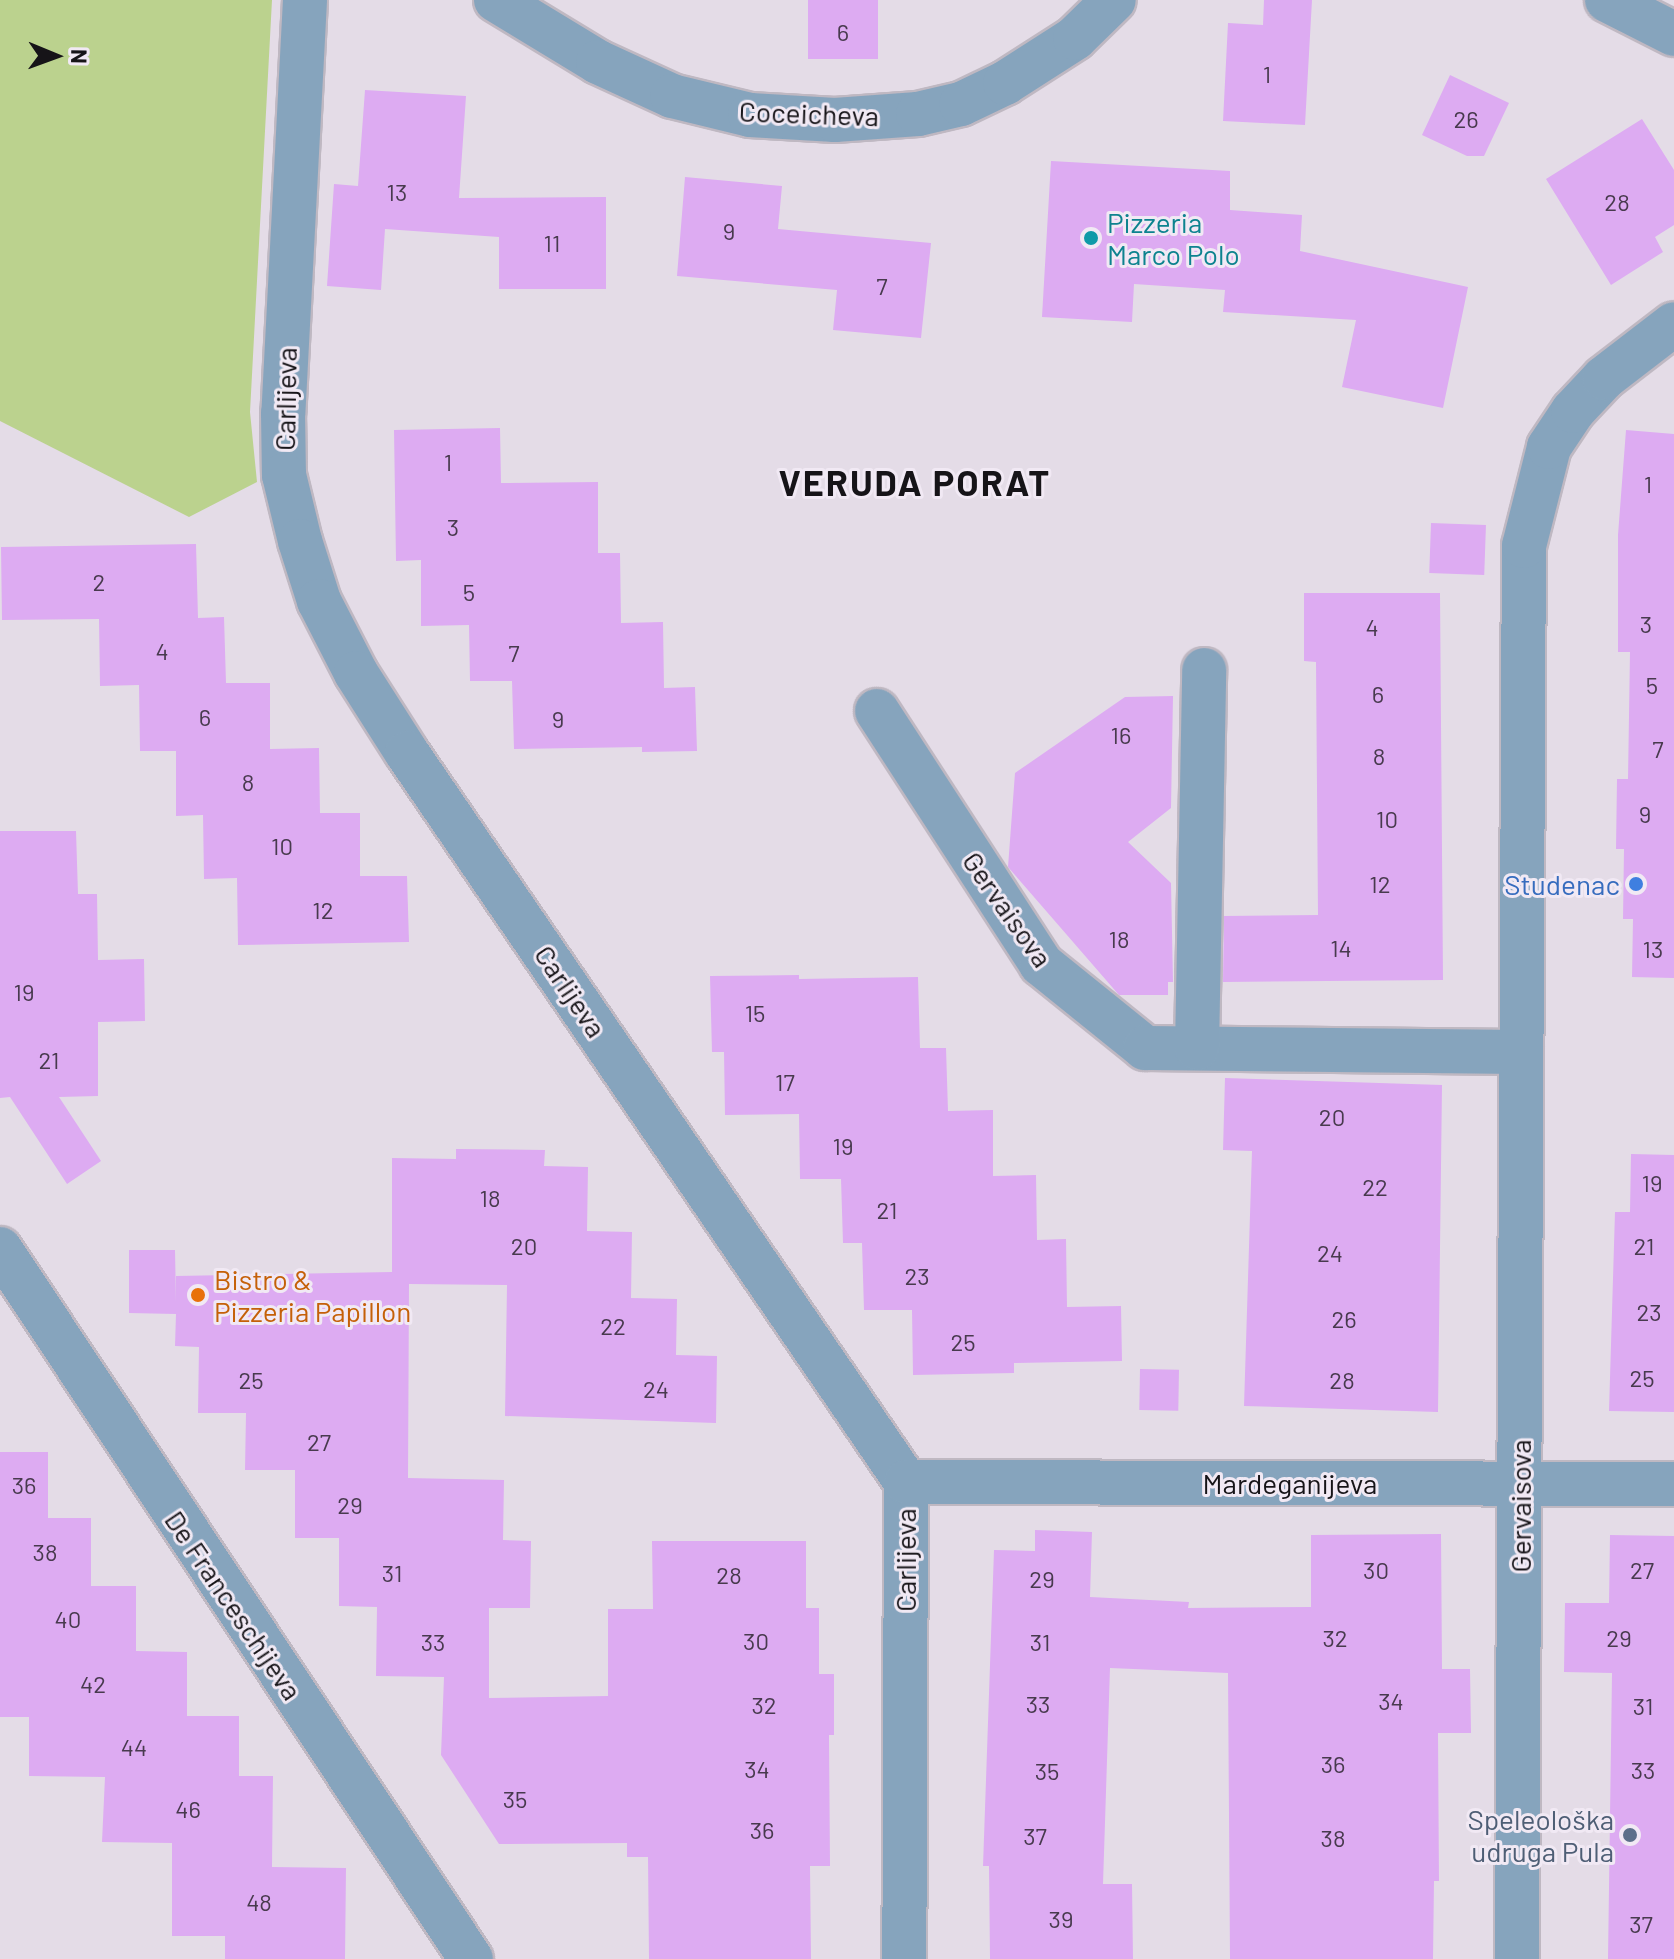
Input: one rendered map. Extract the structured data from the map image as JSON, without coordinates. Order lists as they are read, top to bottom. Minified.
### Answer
{"streets":{"street":["Coceicheva","Carlijeva","Gervaisova","Mardeganijeva","De Franceschijeva"]},"crossings":[["Carlijeva","Mardeganijeva"],["Gervaisova","Mardeganijeva"]],"districts":["VERUDA PORAT"],"places":["Pizzeria Marco Polo","Studenac","Bistro & Pizzeria Papillon","Speleološka udruga Pula"],"house_numbers":["6","1","26","13","28","9","11","7","1","1","3","2","5","3","4","4","7","5","6","6","9","16","7","8","8","9","10","10","12","12","18","14","13","19","15","21","17","20","19","19","22","18","21","20","21","24","23","23","26","22","25","25","25","28","24","27","36","29","38","30","27","31","28","29","40","32","29","30","33","31","42","34","33","32","31","44","36","34","33","35","35","46","36","37","38","48","39","37"],"north":"right"}
